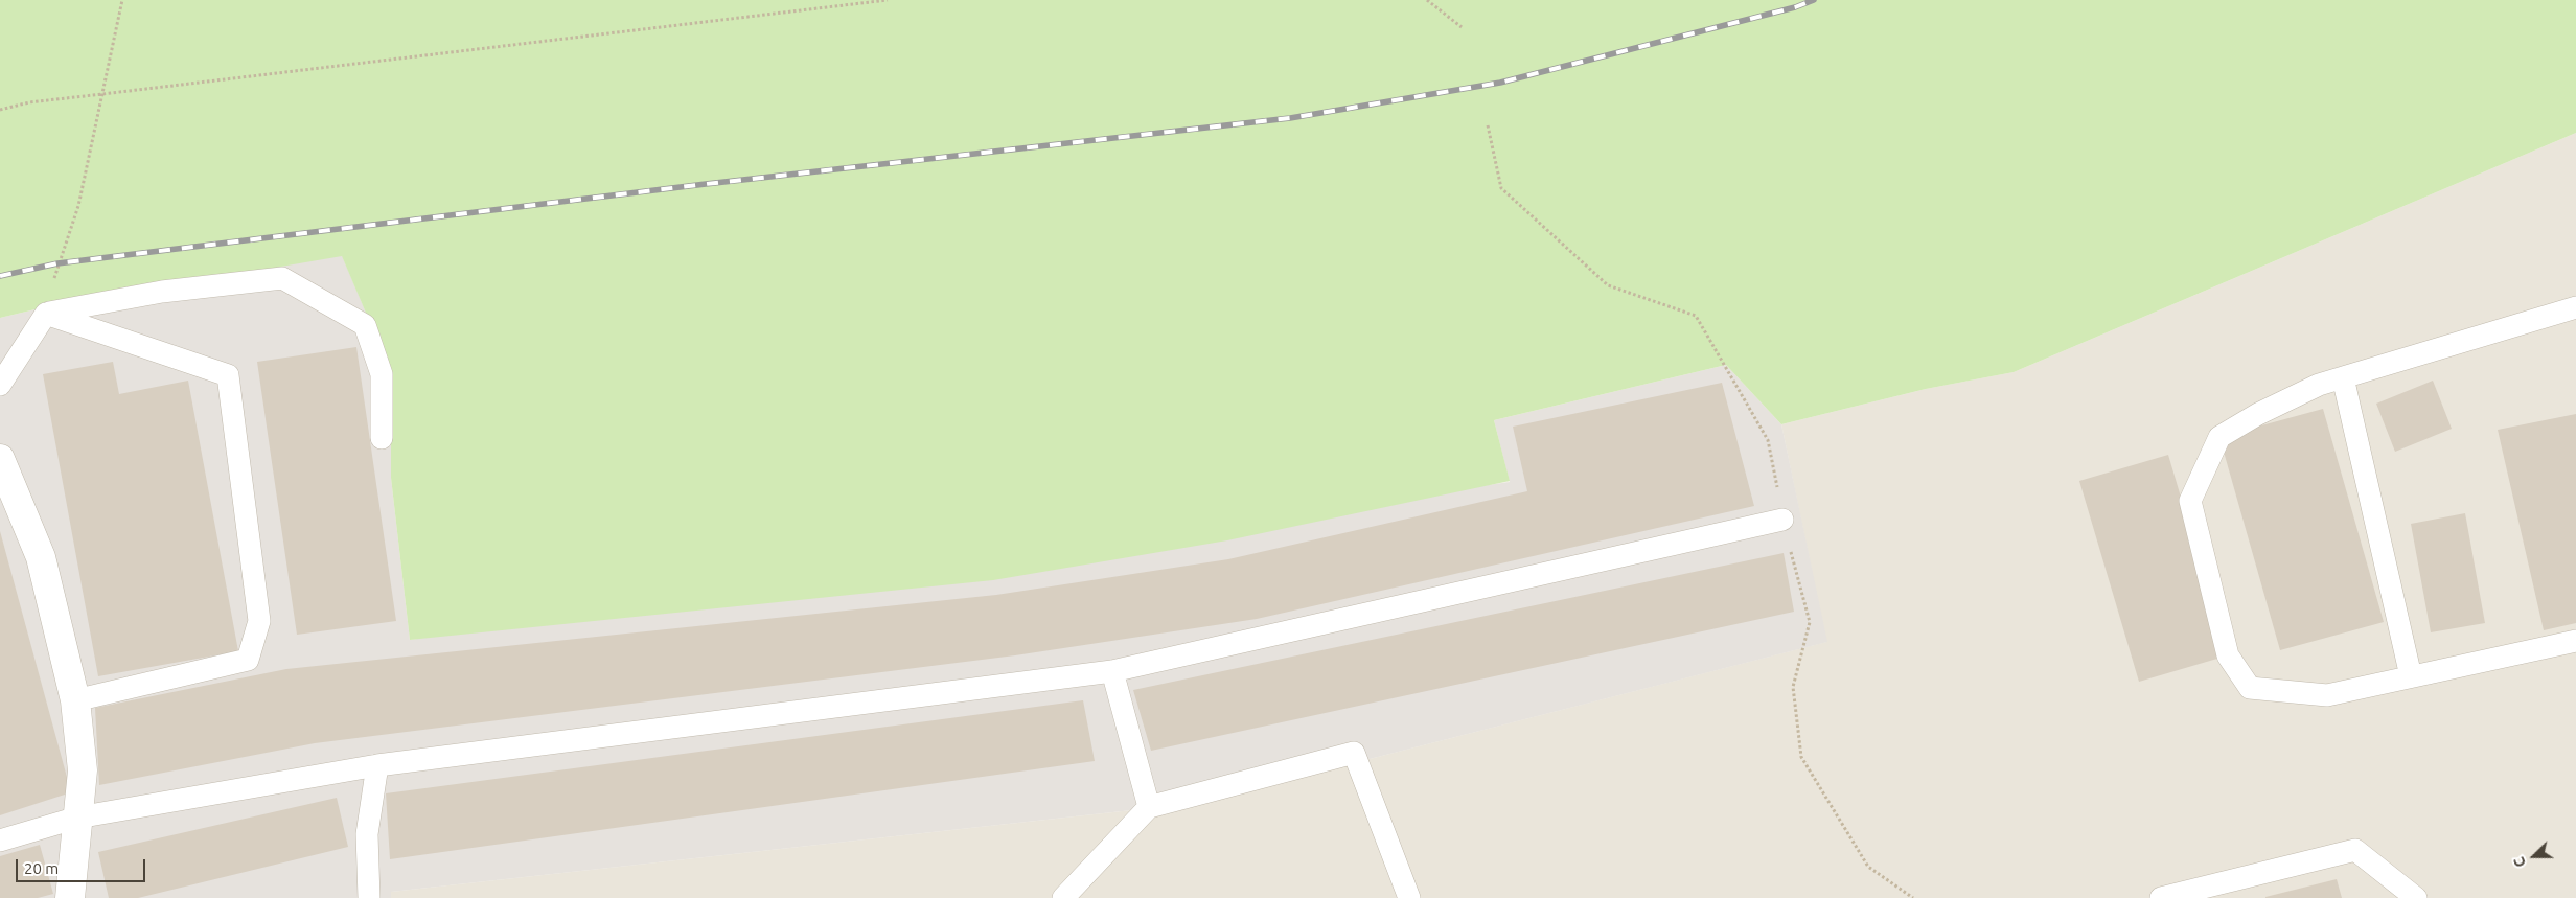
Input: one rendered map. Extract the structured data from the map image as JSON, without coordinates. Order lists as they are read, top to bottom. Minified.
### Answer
{"scale_bar":"20 m","north":"left"}
